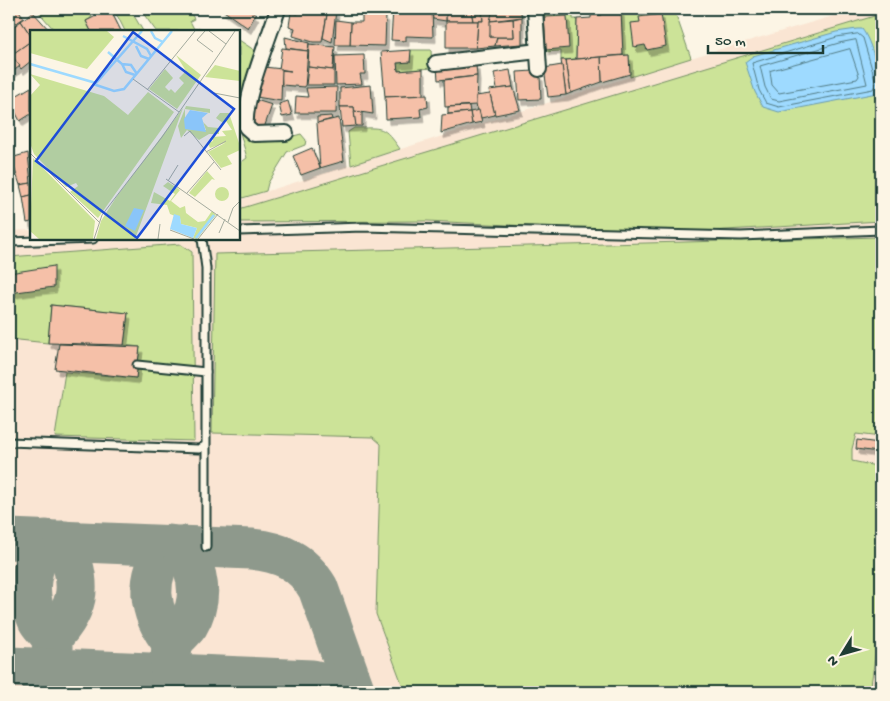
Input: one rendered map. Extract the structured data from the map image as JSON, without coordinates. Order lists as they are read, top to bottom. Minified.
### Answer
{"scale_bar":"50 m","north":"bottom left"}
